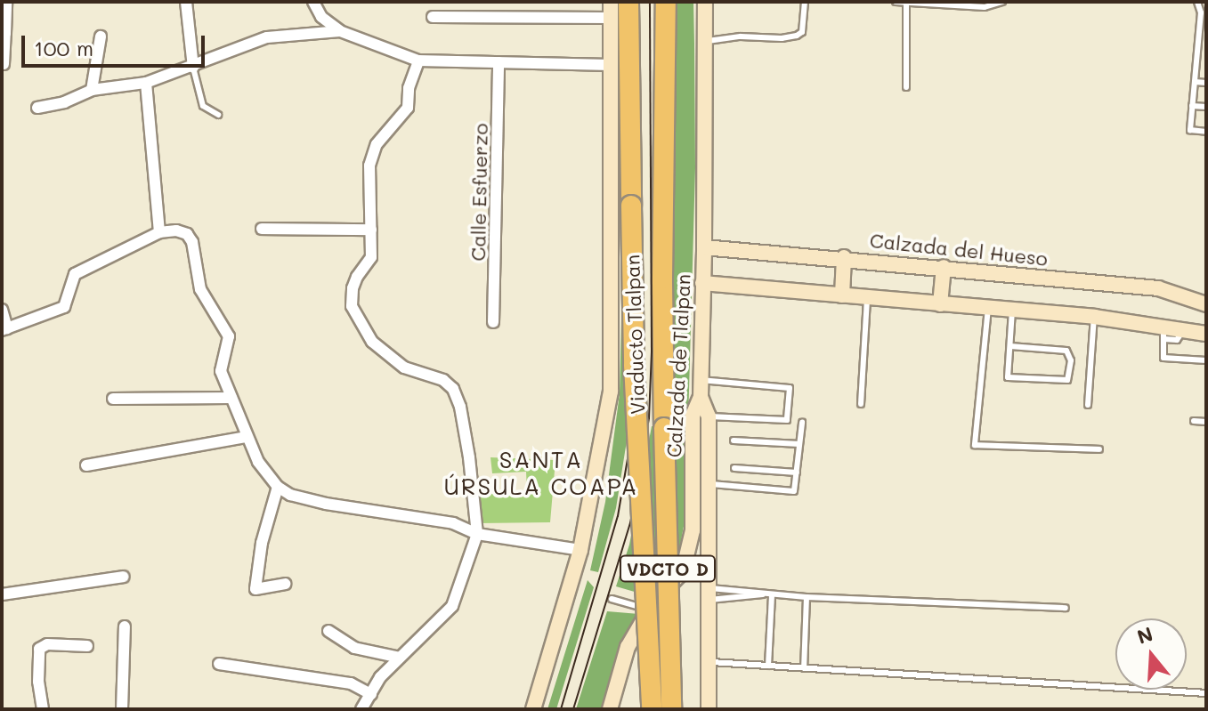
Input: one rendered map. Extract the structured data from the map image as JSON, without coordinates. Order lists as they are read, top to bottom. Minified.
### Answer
{"streets":{"highway":["Viaducto Tlalpan","VDCTO D"],"main road":["Calzada del Hueso","Calzada de Tlalpan"],"street":["Calle Esfuerzo"]},"crossings":[["Calzada del Hueso","Calzada de Tlalpan"]],"districts":["SANTA ÚRSULA COAPA"],"scale_bar":"100 m","north":"top"}
